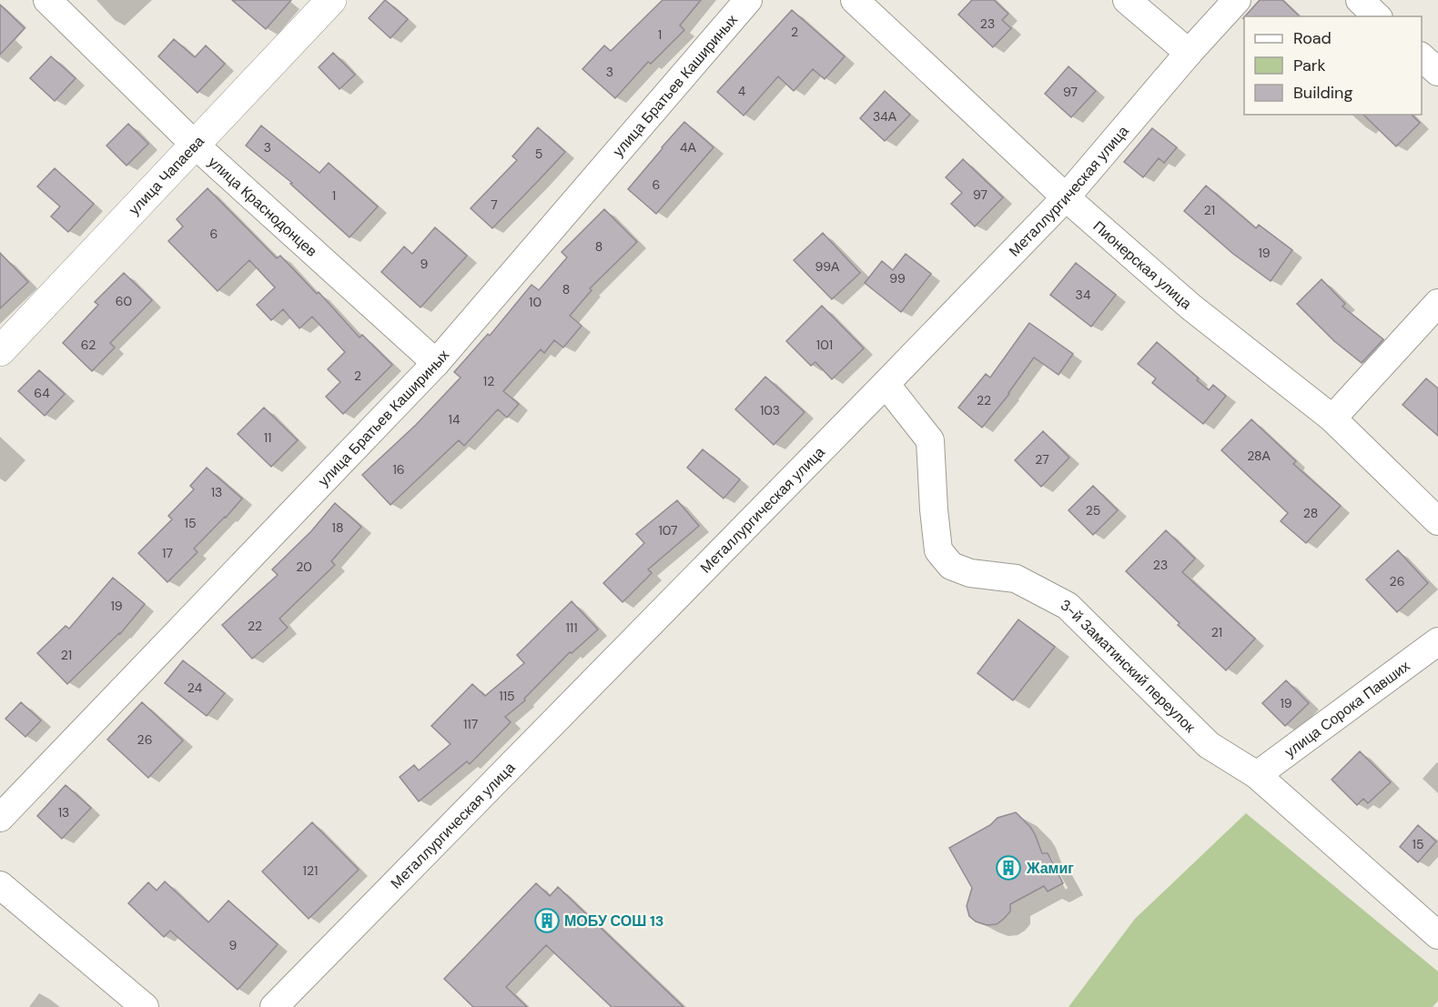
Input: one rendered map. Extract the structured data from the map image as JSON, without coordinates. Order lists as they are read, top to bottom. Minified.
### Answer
{"streets":{"street":["улица Братьев Кашириных","улица Чапаева","Металлургическая улица","улица Краснодонцев","Пионерская улица","3-й Заматинский переулок","улица Сорока Павших"]},"crossings":[["улица Братьев Кашириных","улица Краснодонцев"],["улица Чапаева","улица Краснодонцев"],["Металлургическая улица","Пионерская улица"],["Металлургическая улица","3-й Заматинский переулок"],["3-й Заматинский переулок","улица Сорока Павших"]],"places":{"building":["Жамиг","МОБУ СОШ 13"]},"house_numbers":["23","2","1","3","4","97","34А","3","4А","5","6","97","1","7","21","6","8","19","9","99А","99","8","34","60","10","62","101","2","12","64","22","103","14","11","28А","27","16","13","25","28","15","18","107","17","23","20","26","19","22","111","21","21","24","115","19","117","26","13","15","121","9"],"legend":["Road","Park","Building"]}
